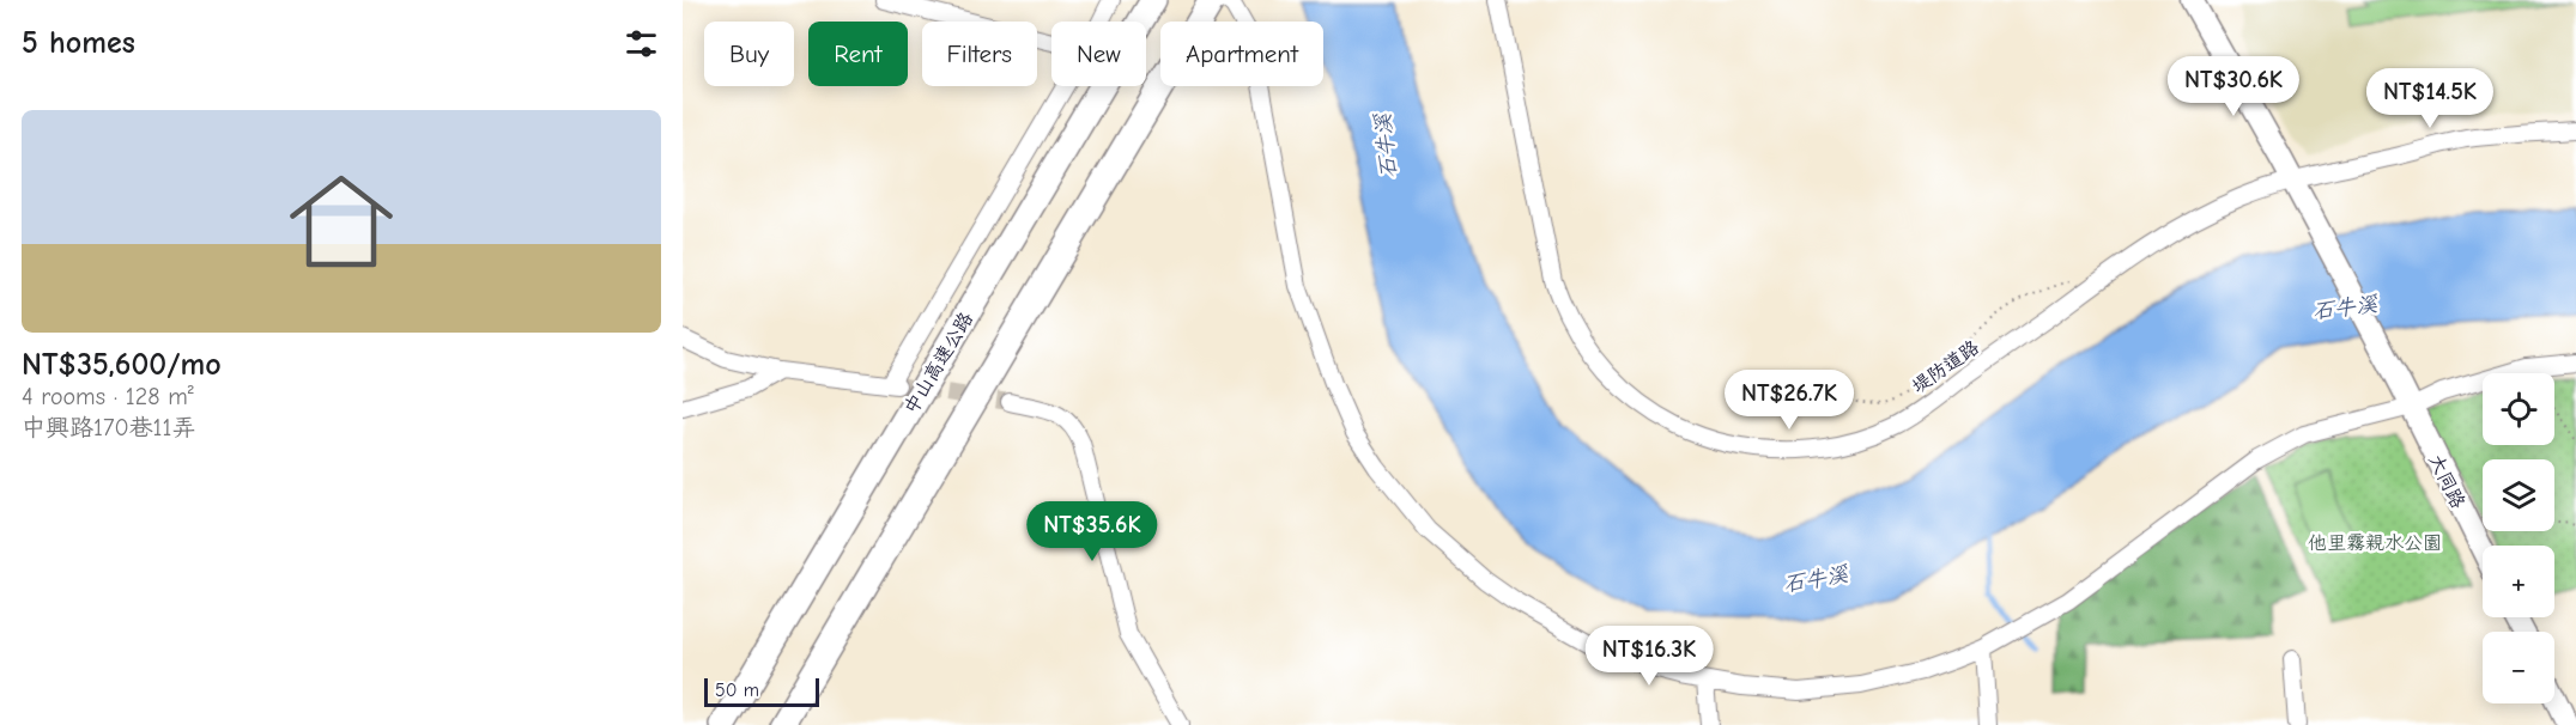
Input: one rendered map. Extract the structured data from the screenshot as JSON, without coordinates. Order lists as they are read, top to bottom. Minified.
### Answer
{"streets":{"highway":["中山高速公路"],"main road":["大同路"],"street":["堤防道路"]},"crossings":[["堤防道路","大同路"]],"water":["石牛溪"],"parks":["他里霧親水公園"],"scale_bar":"50 m","page":{"heading":"5 homes","chip":["Buy","Rent","Filters","New","Apartment"],"price":["NT$30.6K","NT$14.5K","NT$26.7K","NT$35.6K","NT$16.3K"],"list":[{"name":"NT$35,600/mo","note":"4 rooms · 128 m² · 中興路170巷11弄"}],"map_buttons":["+","−"],"scale":"50 m"}}
